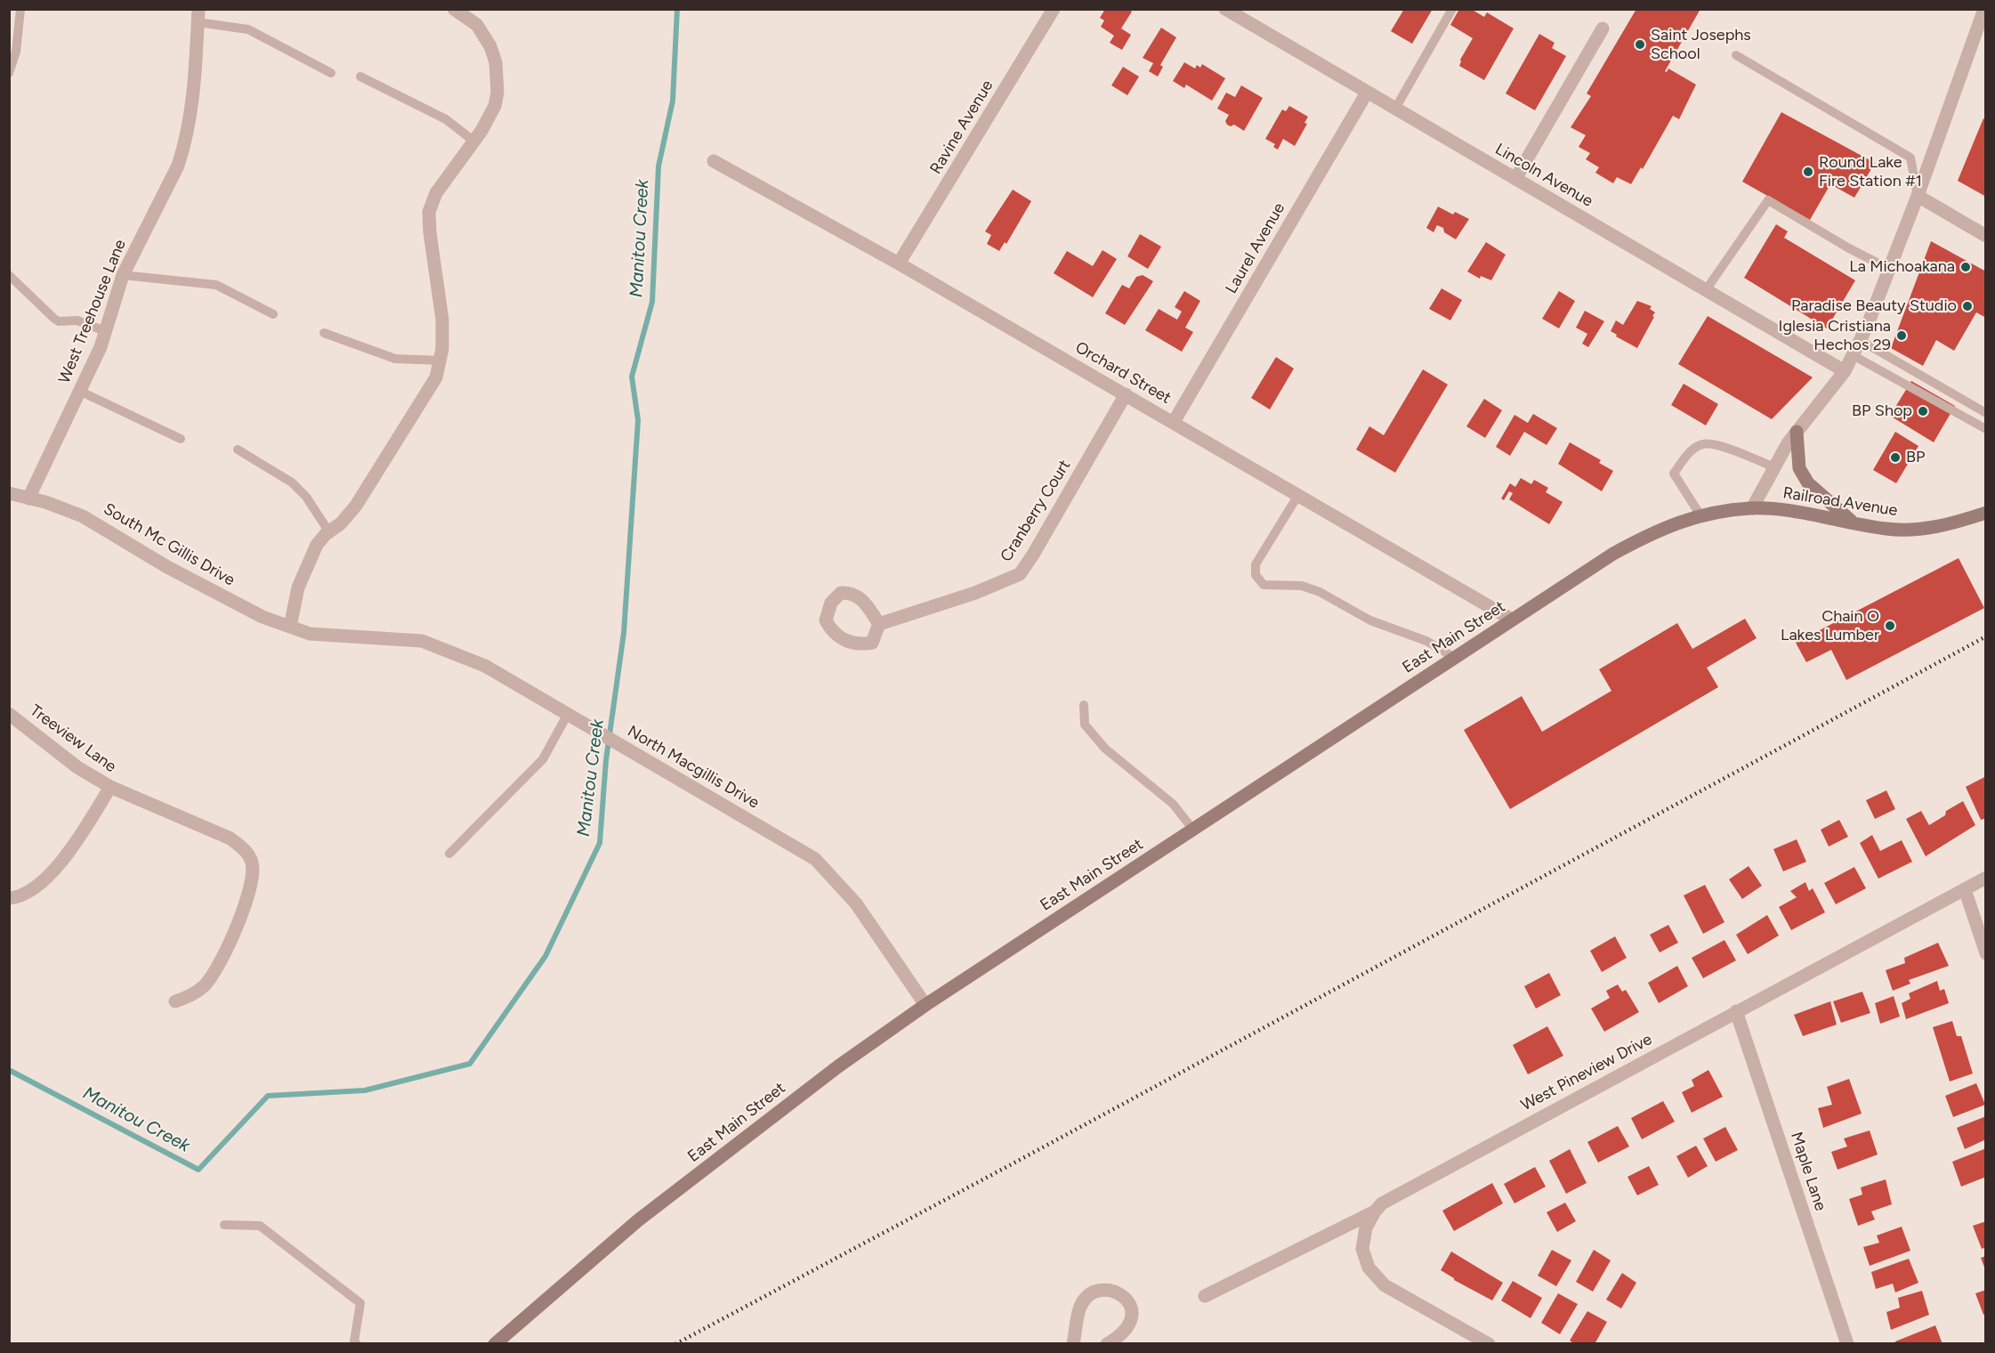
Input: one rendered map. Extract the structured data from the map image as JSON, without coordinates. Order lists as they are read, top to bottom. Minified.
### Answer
{"streets":{"main road":["Railroad Avenue","East Main Street"],"street":["Ravine Avenue","Lincoln Avenue","Laurel Avenue","West Treehouse Lane","Orchard Street","Cranberry Court","South Mc Gillis Drive","Treeview Lane","North Macgillis Drive","West Pineview Drive","Maple Lane"]},"crossings":[["Ravine Avenue","Orchard Street"],["Lincoln Avenue","Laurel Avenue"],["Laurel Avenue","Orchard Street"],["West Treehouse Lane","South Mc Gillis Drive"],["Orchard Street","Cranberry Court"],["Orchard Street","East Main Street"],["Railroad Avenue","East Main Street"],["South Mc Gillis Drive","North Macgillis Drive"],["East Main Street","North Macgillis Drive"],["West Pineview Drive","Maple Lane"]],"water":["Manitou Creek"],"places":["Saint Josephs School","Round Lake Fire Station #1","La Michoakana","Paradise Beauty Studio","Iglesia Cristiana Hechos 29","BP Shop","BP","Chain O Lakes Lumber"]}
